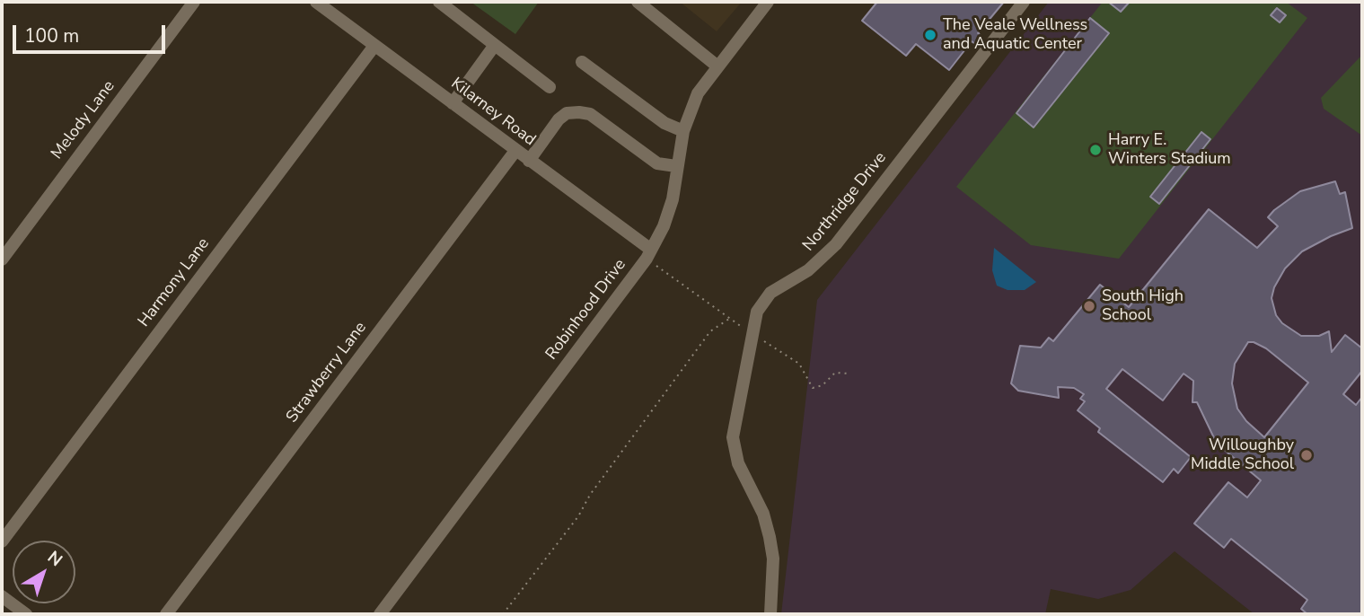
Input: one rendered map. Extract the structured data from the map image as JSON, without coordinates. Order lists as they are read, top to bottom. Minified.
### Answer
{"streets":{"street":["Kilarney Road","Melody Lane","Northridge Drive","Harmony Lane","Robinhood Drive","Strawberry Lane"]},"crossings":[["Kilarney Road","Harmony Lane"],["Kilarney Road","Robinhood Drive"],["Kilarney Road","Strawberry Lane"]],"places":["The Veale Wellness and Aquatic Center","Harry E. Winters Stadium","South High School","Willoughby Middle School"],"scale_bar":"100 m","north":"top right"}
